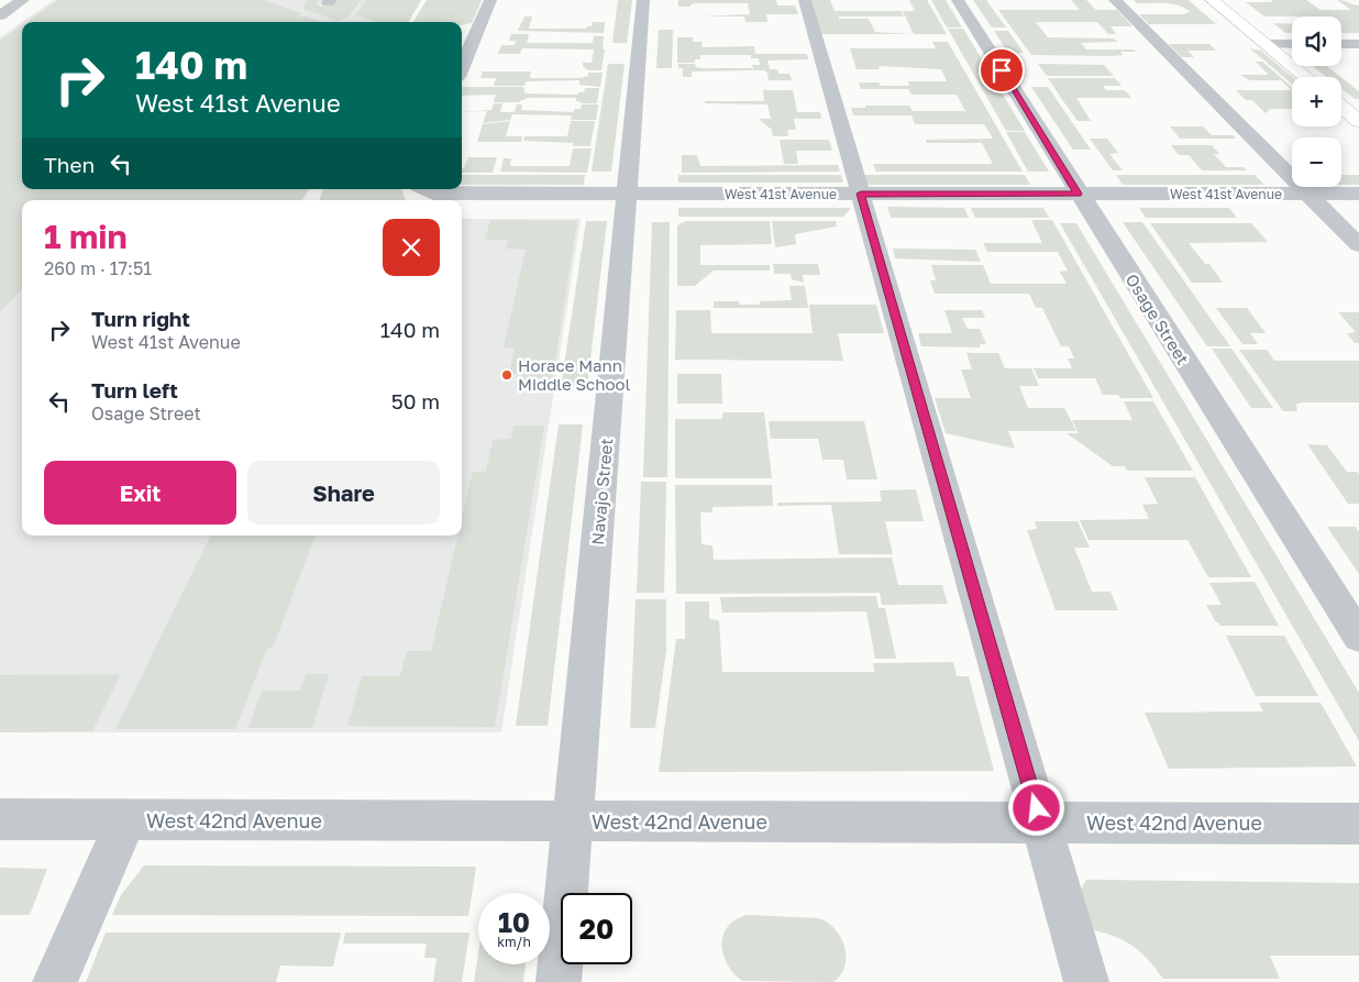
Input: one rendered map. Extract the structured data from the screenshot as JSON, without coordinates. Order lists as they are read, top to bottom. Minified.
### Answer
{"streets":{"street":["West 41st Avenue","Osage Street","Navajo Street","West 42nd Avenue"]},"crossings":[["West 41st Avenue","Osage Street"],["West 41st Avenue","Navajo Street"],["Navajo Street","West 42nd Avenue"]],"places":["Horace Mann Middle School"],"page":{"map_buttons":["+","−"],"turn":["140 m","West 41st Avenue"],"then":"Then","heading":["1 min","260 m · 17:51"],"list":[{"name":"Turn right","note":"West 41st Avenue","value":"140 m"},{"name":"Turn left","note":"Osage Street","value":"50 m"}],"buttons":["Exit","Share"],"speed":"10 km/h","limit":"20"}}
